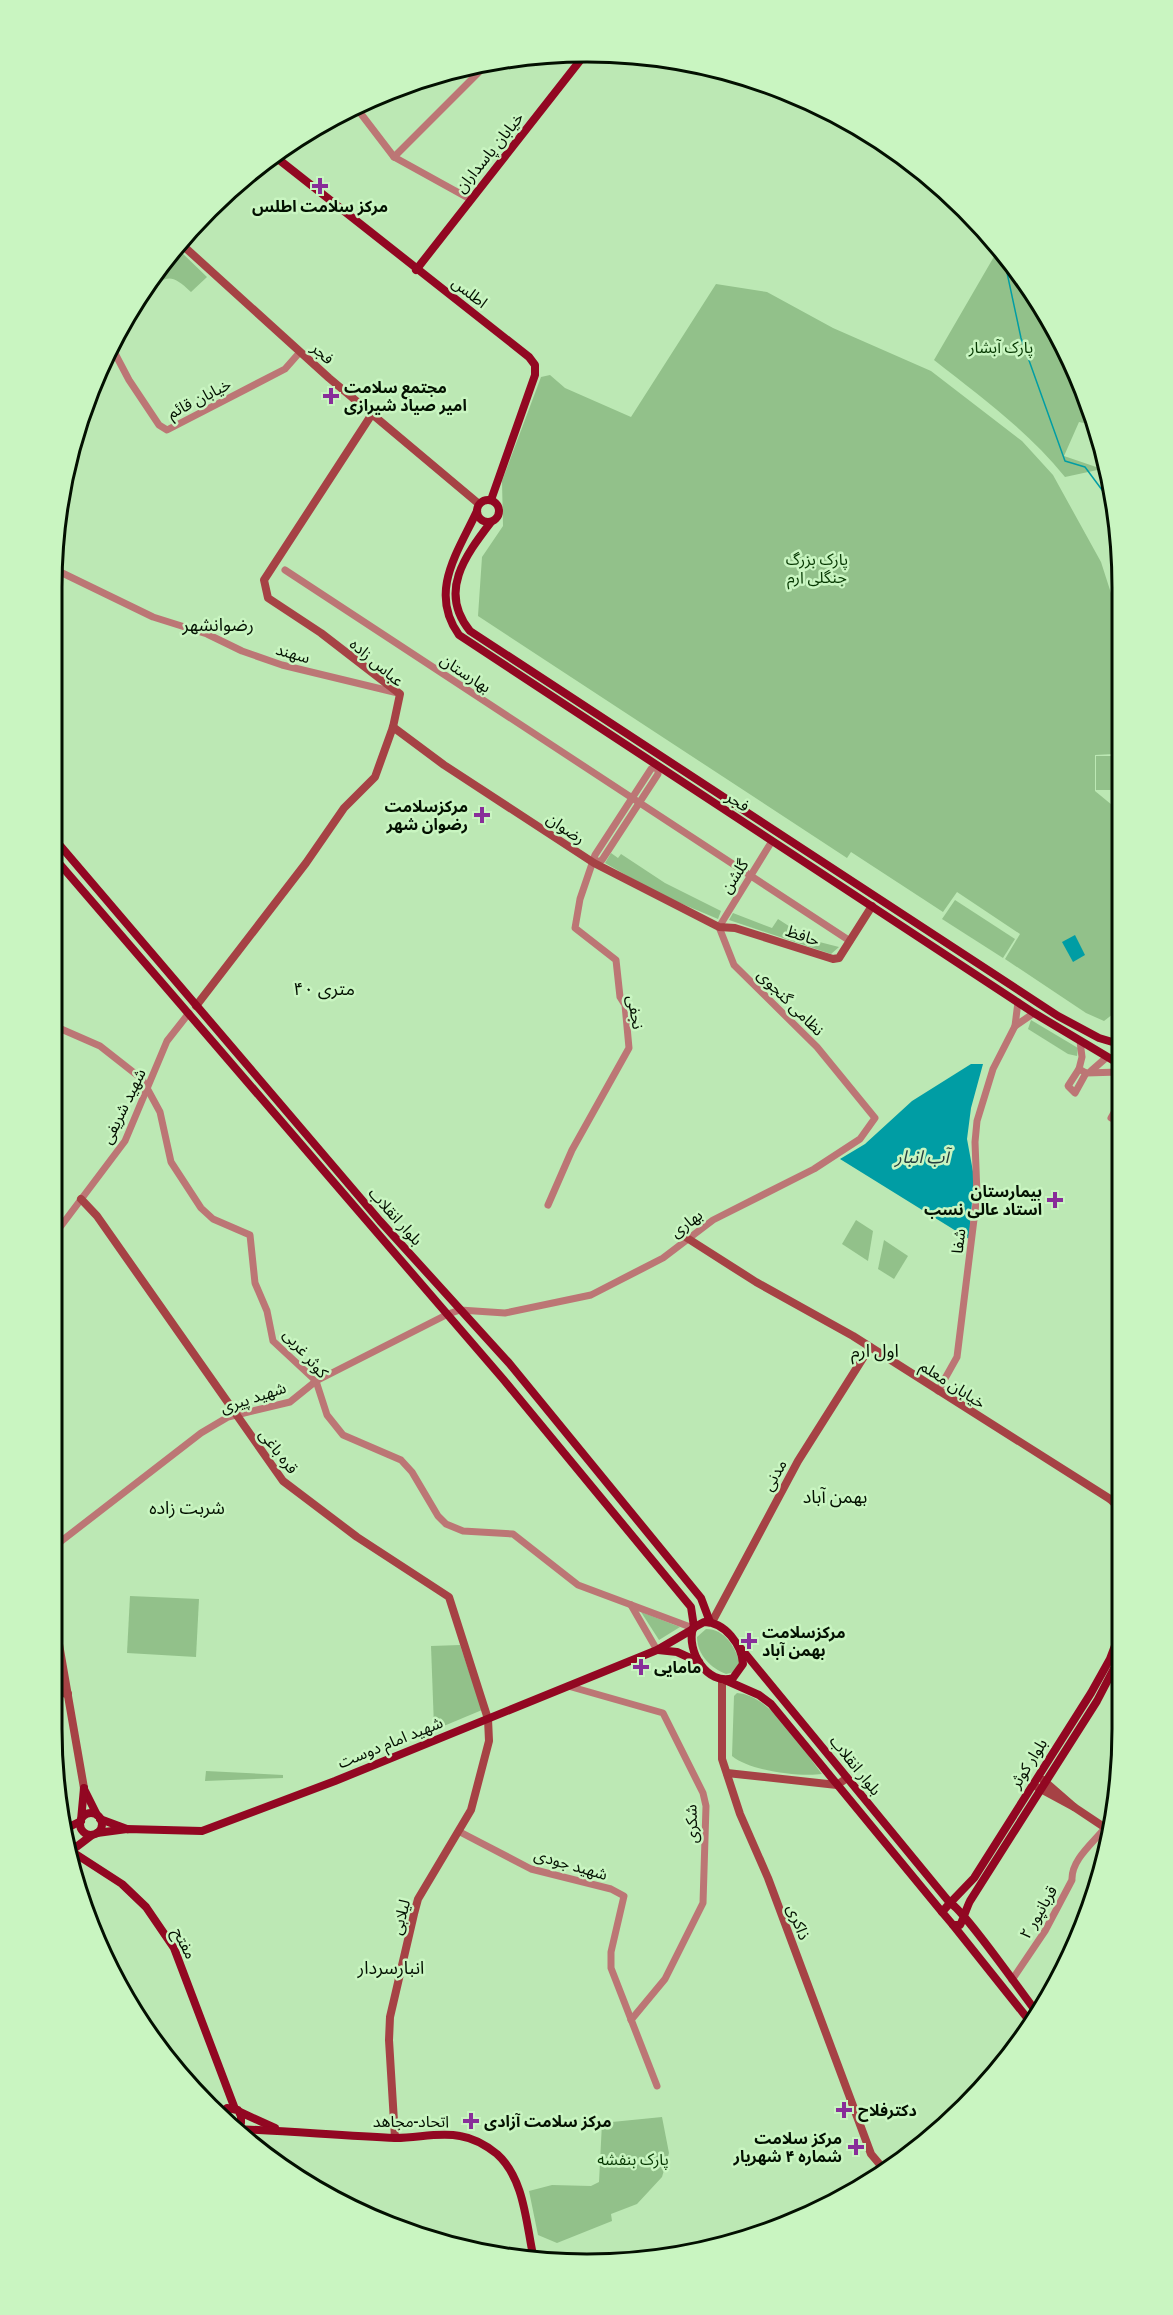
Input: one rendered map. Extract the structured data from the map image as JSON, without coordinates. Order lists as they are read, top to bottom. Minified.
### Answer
{"streets":{"main road":["خیابان پاسداران","اطلس","فجر","عباس زاده","رضوان","حافظ","بلوار انقلاب","خیابان معلم","قره باغی","مدنی","شهید امام دوست","بلوار کوثر","لیلابی","ذاکری","مفتح","اتحاد-مجاهد"],"street":["خیابان قائم","سهند","بهارستان","گلشن","نظامی گنجوی","نجفی","شهید شریفى","بهاری","شفا","کوثر غربی","شهید پیری","شکری","شهید جودی","قربانپور ۲"]},"crossings":[["خیابان پاسداران","اطلس"],["اطلس","فجر"],["فجر","خیابان قائم"],["فجر","عباس زاده"],["فجر","گلشن"],["فجر","حافظ"],["سهند","عباس زاده"],["عباس زاده","رضوان"],["عباس زاده","بلوار انقلاب"],["رضوان","گلشن"],["رضوان","حافظ"],["رضوان","نظامی گنجوی"],["رضوان","نجفی"],["گلشن","نظامی گنجوی"],["نظامی گنجوی","بهاری"],["شهید شریفى","بلوار انقلاب"],["شهید شریفى","کوثر غربی"],["شهید شریفى","قره باغی"],["بلوار انقلاب","بهاری"],["بلوار انقلاب","کوثر غربی"],["بلوار انقلاب","شهید پیری"],["بلوار انقلاب","مدنی"],["بلوار انقلاب","شهید امام دوست"],["بلوار انقلاب","بلوار کوثر"],["بلوار انقلاب","قربانپور ۲"],["بلوار انقلاب","ذاکری"],["بهاری","خیابان معلم"],["بهاری","شهید پیری"],["شفا","خیابان معلم"],["کوثر غربی","شهید پیری"],["کوثر غربی","مدنی"],["کوثر غربی","شهید امام دوست"],["کوثر غربی","ذاکری"],["خیابان معلم","مدنی"],["شهید پیری","قره باغی"],["قره باغی","شهید امام دوست"],["قره باغی","لیلابی"],["مدنی","شهید امام دوست"],["مدنی","ذاکری"],["شهید امام دوست","شکری"],["شهید امام دوست","لیلابی"],["شهید امام دوست","ذاکری"],["شکری","شهید جودی"],["شهید جودی","لیلابی"],["لیلابی","اتحاد-مجاهد"]],"districts":["رضوانشهر","۴۰ متری","اول ارم","بهمن آباد","شربت زاده","انبارسردار"],"water":["آب انبار"],"parks":["پارک آبشار","پارک بزرگ جنگلی ارم","پارک بنفشه"],"places":{"health":["مرکز سلامت اطلس","مجتمع سلامت امیر صیاد شیرازی","مرکزسلامت رضوان شهر","بیمارستان استاد عالی نسب","مرکزسلامت بهمن آباد","مامایی","دکترفلاح","مرکز سلامت آزادی","مرکز سلامت شماره ۴ شهریار"]}}
